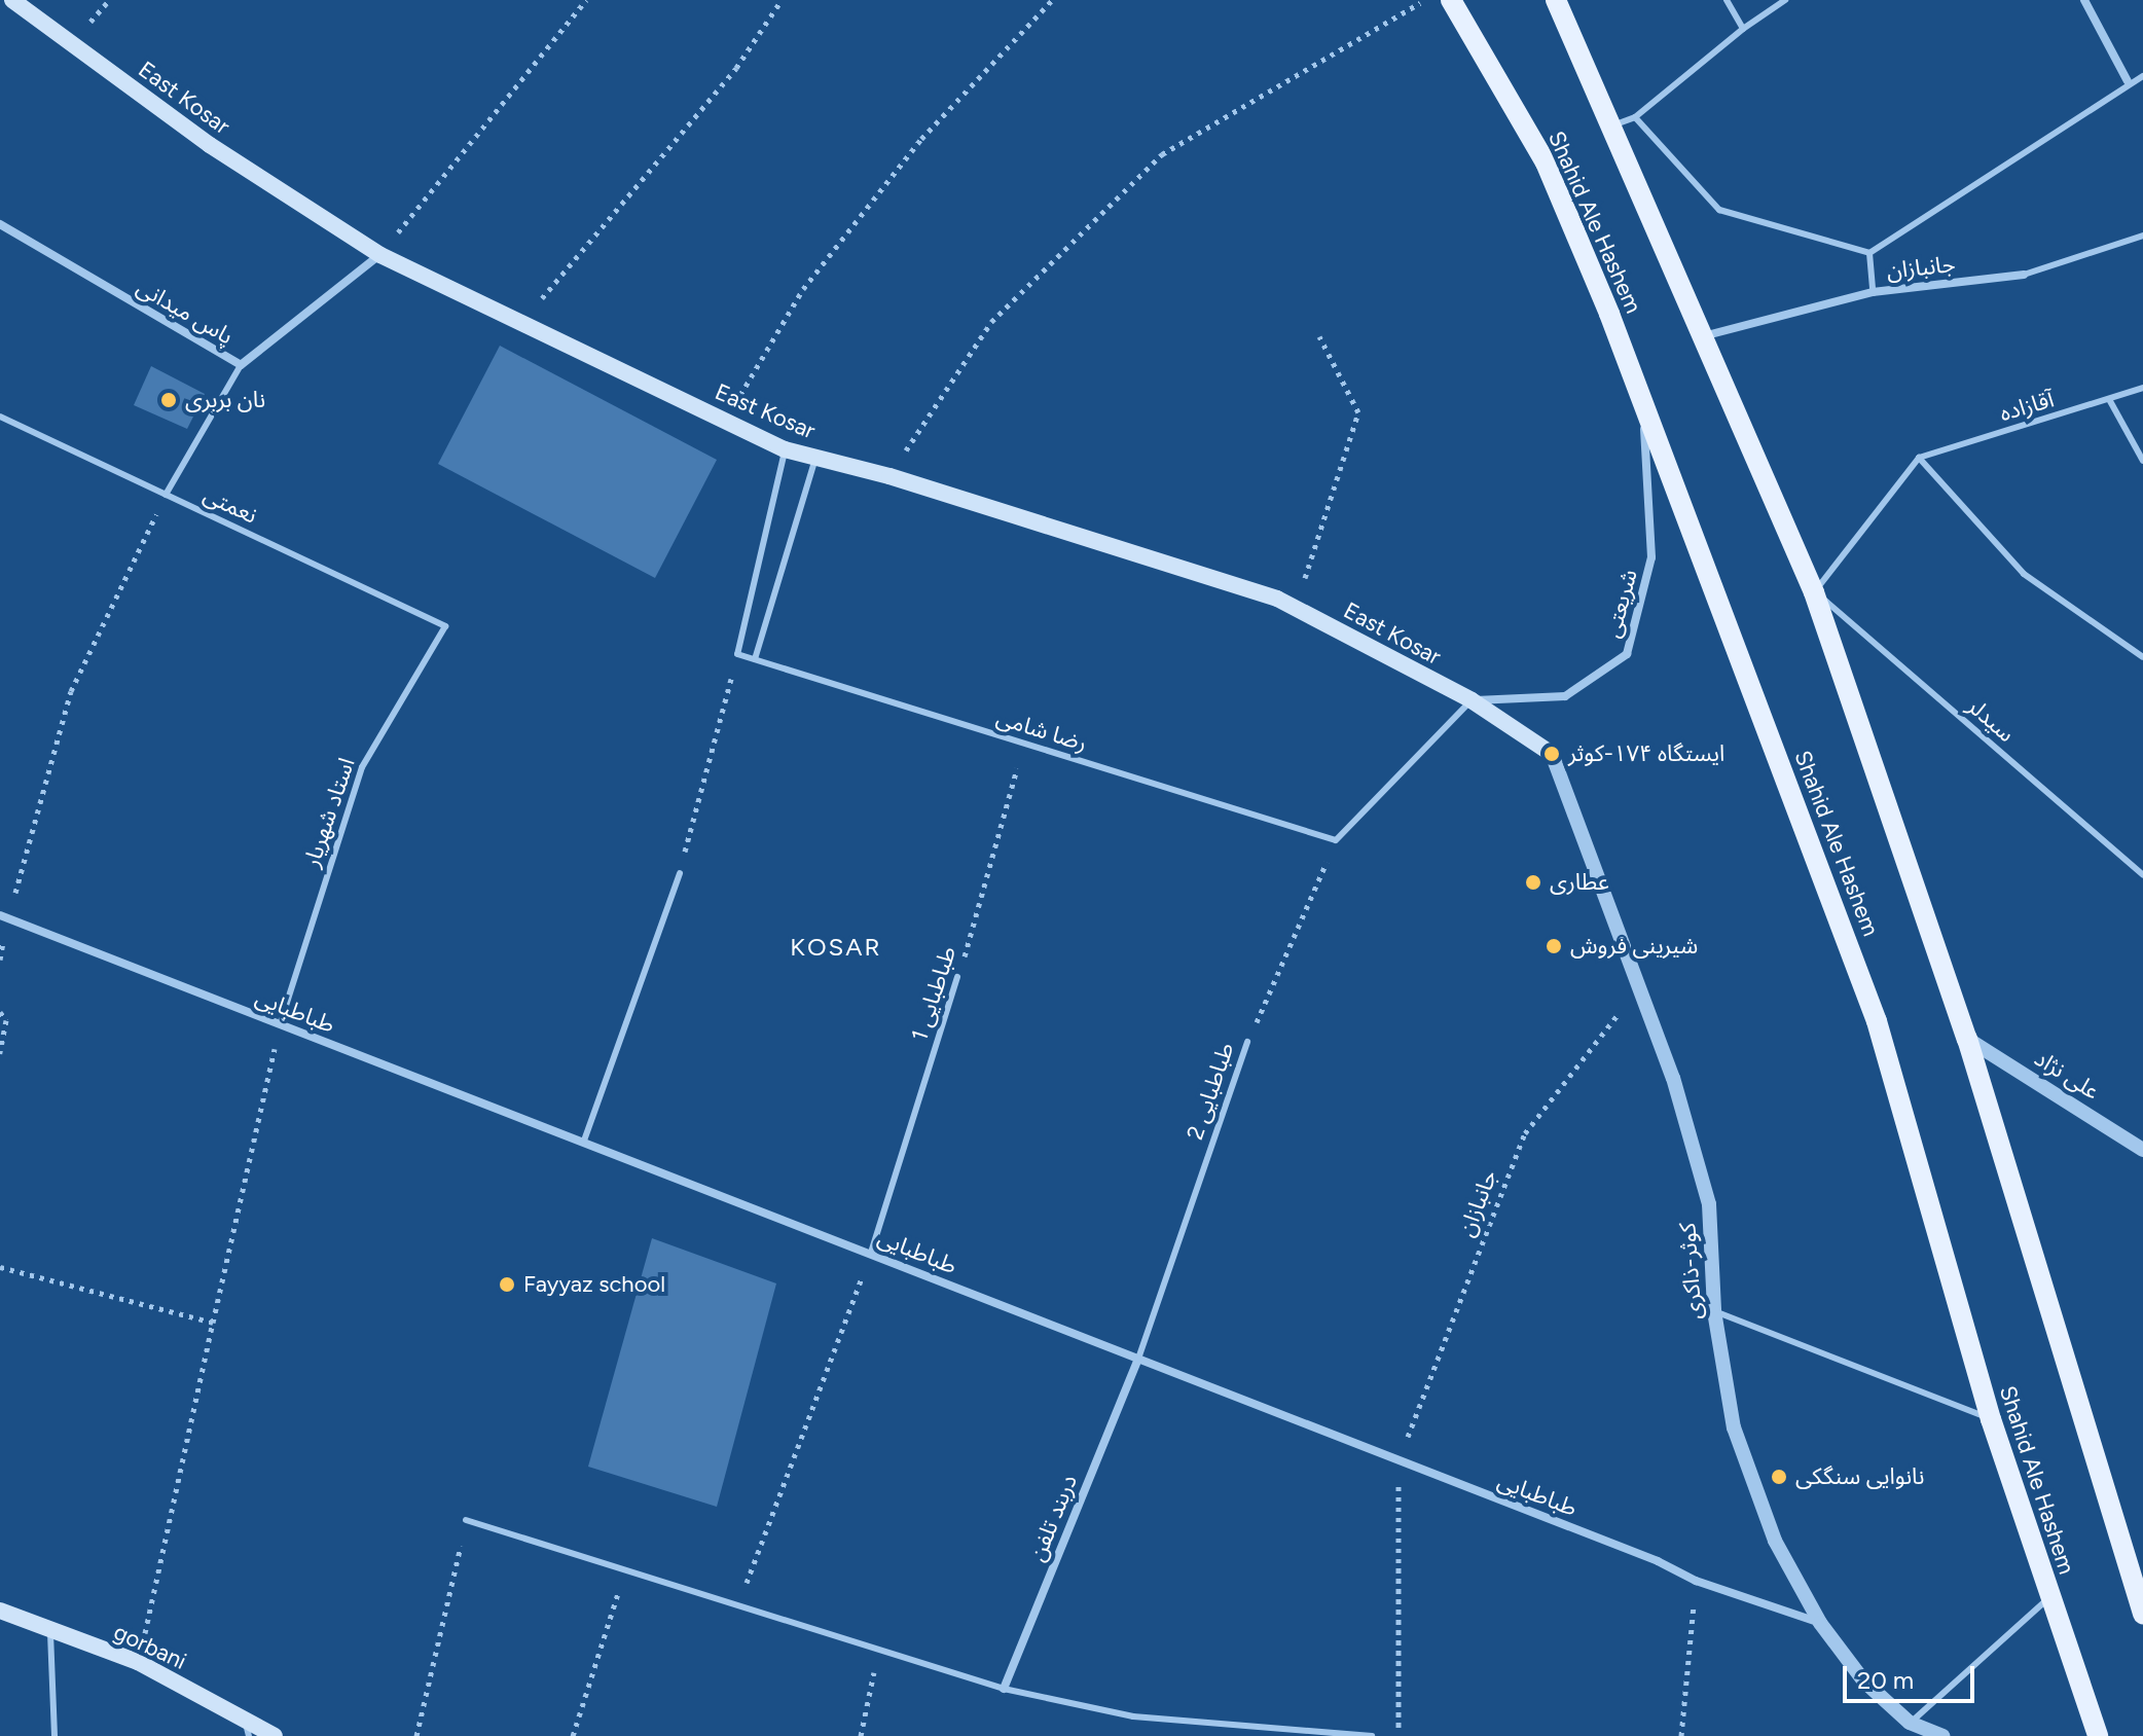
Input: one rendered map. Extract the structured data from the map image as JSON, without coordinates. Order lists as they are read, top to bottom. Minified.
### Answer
{"streets":{"main road":["East Kosar","Shahid Ale Hashem","gorbani"],"street":["جانبازان","پاس میدانی","شریعتی","طباطبایی","علی نژاد","کوثر-ذاکری","دربند تلفن"],"lane":["آقازاده","نعمتی","سیدلر","رضا شامی","استاد شهریار","طباطبایی 1","طباطبایی 2"]},"crossings":[["East Kosar","پاس میدانی"],["East Kosar","شریعتی"],["East Kosar","کوثر-ذاکری"],["Shahid Ale Hashem","شریعتی"],["جانبازان","طباطبایی"],["جانبازان","کوثر-ذاکری"],["نعمتی","استاد شهریار"],["رضا شامی","طباطبایی 1"],["رضا شامی","طباطبایی 2"],["استاد شهریار","طباطبایی"],["طباطبایی 1","طباطبایی"],["طباطبایی","طباطبایی 2"],["طباطبایی","کوثر-ذاکری"],["طباطبایی","دربند تلفن"],["طباطبایی 2","دربند تلفن"]],"districts":["KOSAR"],"places":["نان بربری","ایستگاه ۱۷۴-کوثر","عطاری","شیرینی فروش","Fayyaz school","نانوایی سنگکی"],"scale_bar":"20 m"}
